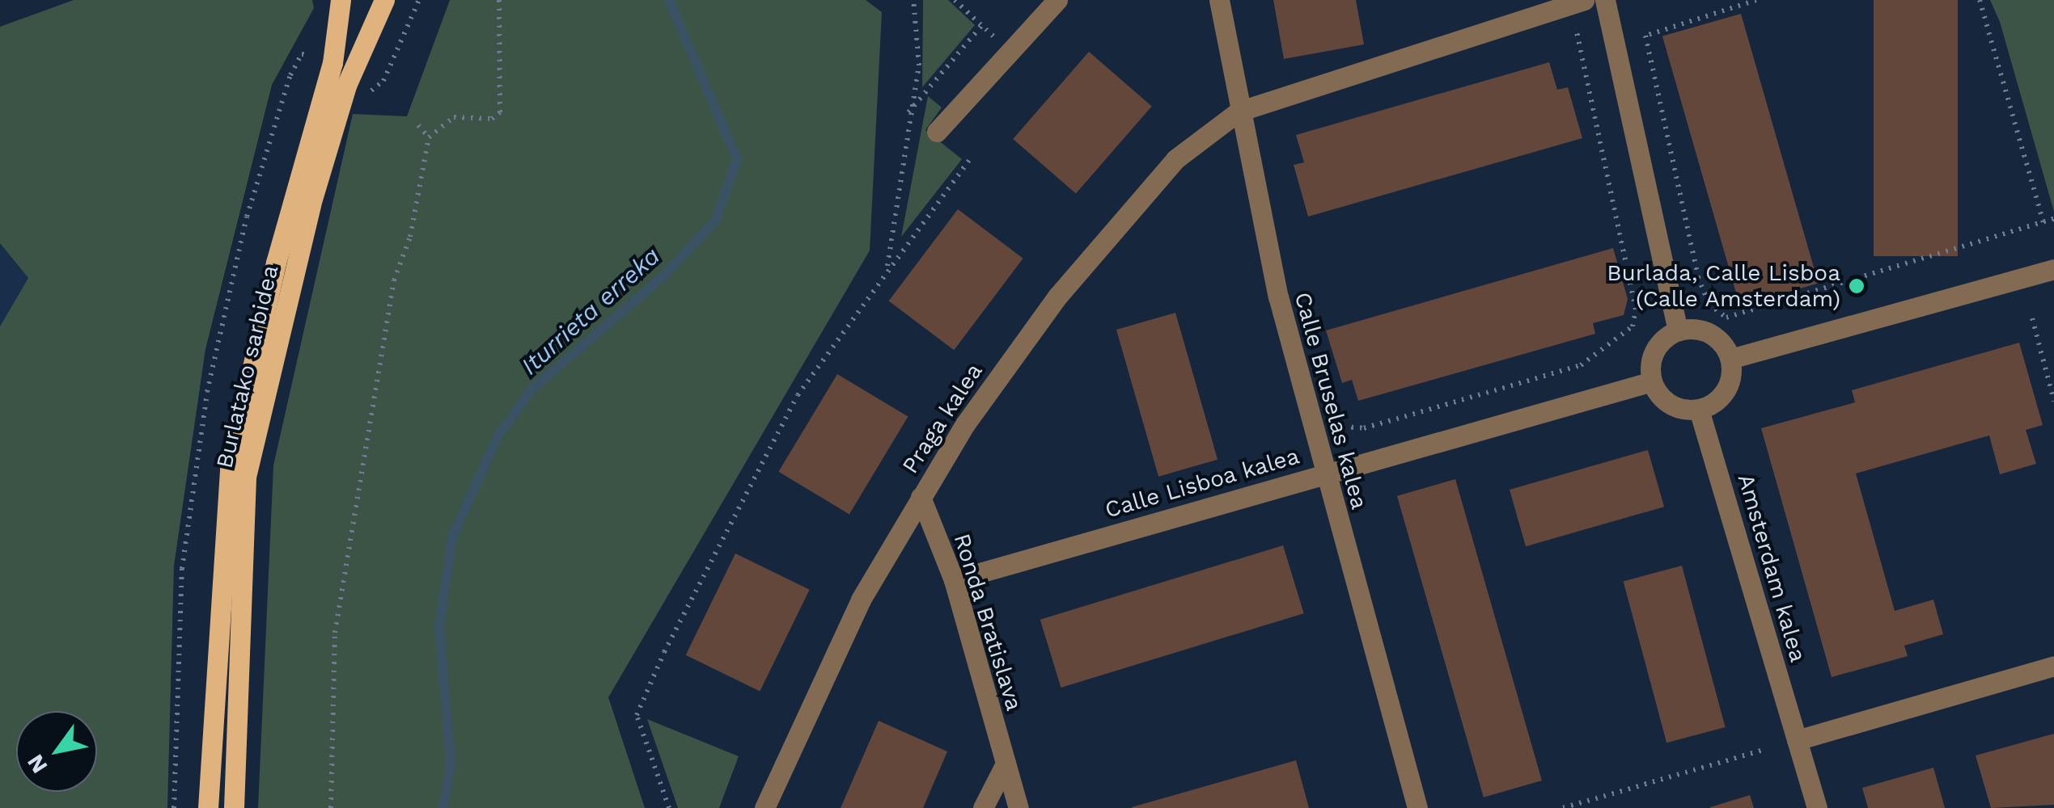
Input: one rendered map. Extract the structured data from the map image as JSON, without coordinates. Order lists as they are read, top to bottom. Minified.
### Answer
{"streets":{"main road":["Burlatako sarbidea"],"street":["Calle Bruselas kalea","Praga kalea","Calle Lisboa kalea","Amsterdam kalea","Ronda Bratislava"]},"crossings":[["Calle Bruselas kalea","Praga kalea"],["Calle Bruselas kalea","Calle Lisboa kalea"],["Praga kalea","Ronda Bratislava"],["Calle Lisboa kalea","Amsterdam kalea"],["Calle Lisboa kalea","Ronda Bratislava"]],"water":["Iturrieta erreka"],"places":["Burlada, Calle Lisboa (Calle Amsterdam)"],"north":"bottom left"}
